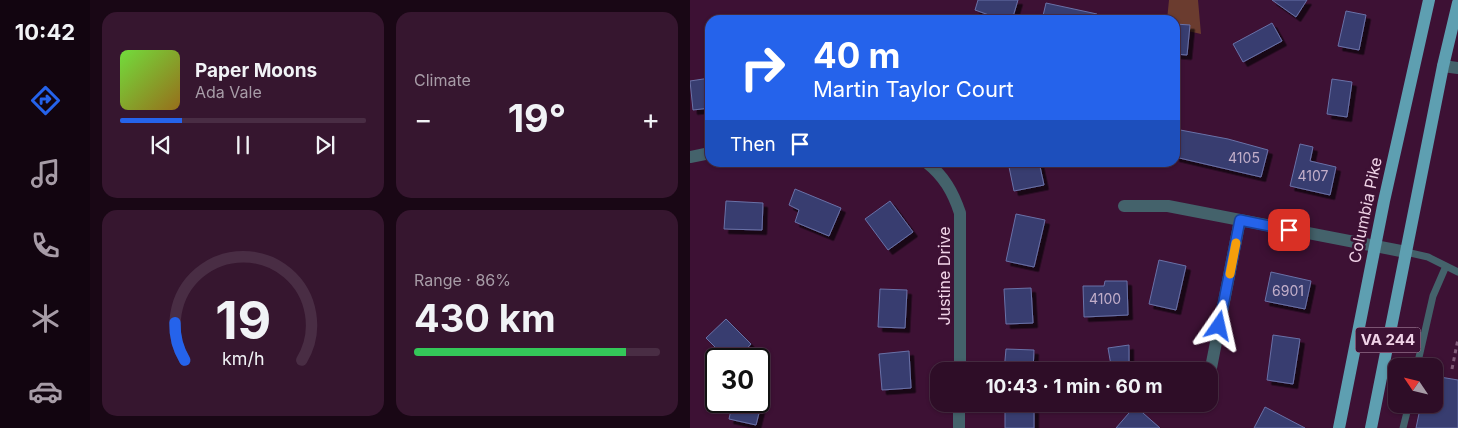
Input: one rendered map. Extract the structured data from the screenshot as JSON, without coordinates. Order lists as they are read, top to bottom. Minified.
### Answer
{"streets":{"main road":["Columbia Pike","VA 244"],"street":["Justine Drive"]},"house_numbers":["4105","4107","6901","4100"],"north":"top left","page":{"tabs":"10:42","tile":["Climate",["Range · 86%","430 km"]],"turn":["40 m","Martin Taylor Court"],"song":["Paper Moons","Ada Vale"],"heat":["−","19°","+"],"then":"Then","limit":"30","trip":"10:43 · 1 min · 60 m","gauge":["19","km/h"]}}
